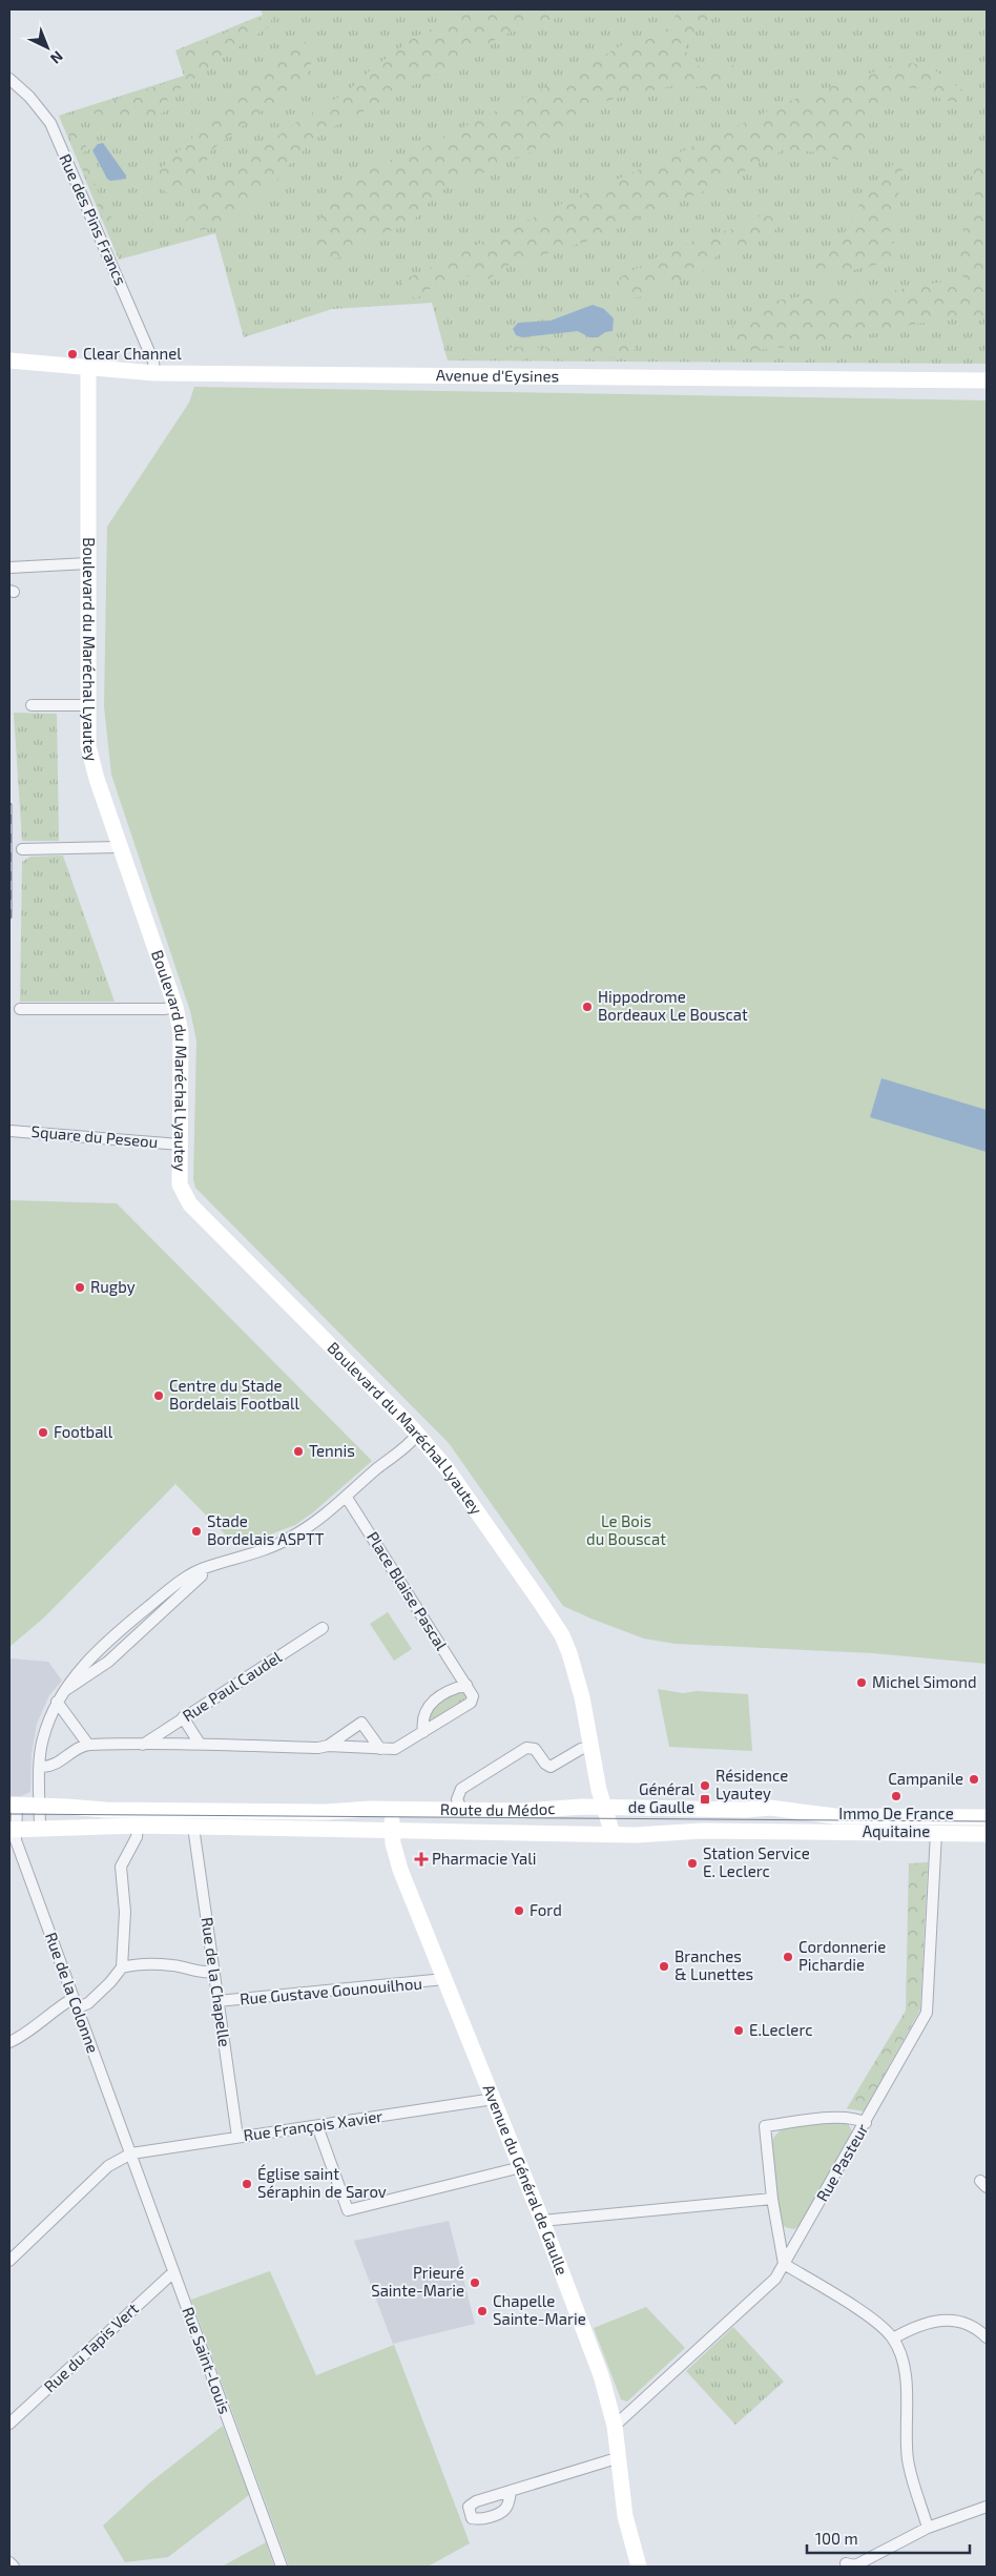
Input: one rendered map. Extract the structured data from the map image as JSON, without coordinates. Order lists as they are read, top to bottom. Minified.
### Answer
{"streets":{"main road":["Avenue d'Eysines","Boulevard du Maréchal Lyautey","Route du Médoc","Avenue du Général de Gaulle"],"street":["Rue des Pins Francs","Square du Peseou","Place Blaise Pascal","Rue Paul Caudel","Rue de la Chapelle","Rue Gustave Gounouilhou","Rue de la Colonne","Rue François Xavier","Rue Pasteur","Rue du Tapis Vert","Rue Saint-Louis"]},"crossings":[["Rue des Pins Francs","Avenue d'Eysines"],["Avenue d'Eysines","Boulevard du Maréchal Lyautey"],["Boulevard du Maréchal Lyautey","Square du Peseou"],["Boulevard du Maréchal Lyautey","Route du Médoc"],["Route du Médoc","Rue de la Chapelle"],["Route du Médoc","Rue de la Colonne"],["Route du Médoc","Rue Pasteur"],["Route du Médoc","Avenue du Général de Gaulle"],["Rue de la Chapelle","Rue Gustave Gounouilhou"],["Rue de la Chapelle","Rue François Xavier"],["Rue Gustave Gounouilhou","Avenue du Général de Gaulle"],["Rue de la Colonne","Rue François Xavier"],["Rue de la Colonne","Rue Saint-Louis"],["Rue François Xavier","Avenue du Général de Gaulle"],["Rue François Xavier","Rue Saint-Louis"],["Rue Pasteur","Avenue du Général de Gaulle"],["Rue du Tapis Vert","Rue Saint-Louis"]],"parks":["Le Bois du Bouscat"],"places":{"other":["Clear Channel","Hippodrome Bordeaux Le Bouscat","Rugby","Centre du Stade Bordelais Football","Football","Tennis","Stade Bordelais ASPTT","Michel Simond","Campanile","Résidence Lyautey","Immo De France Aquitaine","Station Service E. Leclerc","Ford","Cordonnerie Pichardie","Branches & Lunettes","E.Leclerc","Église saint Séraphin de Sarov","Prieuré Sainte-Marie","Chapelle Sainte-Marie"],"transit":["Général de Gaulle"],"health":["Pharmacie Yali"]},"scale_bar":"100 m","north":"bottom right"}
